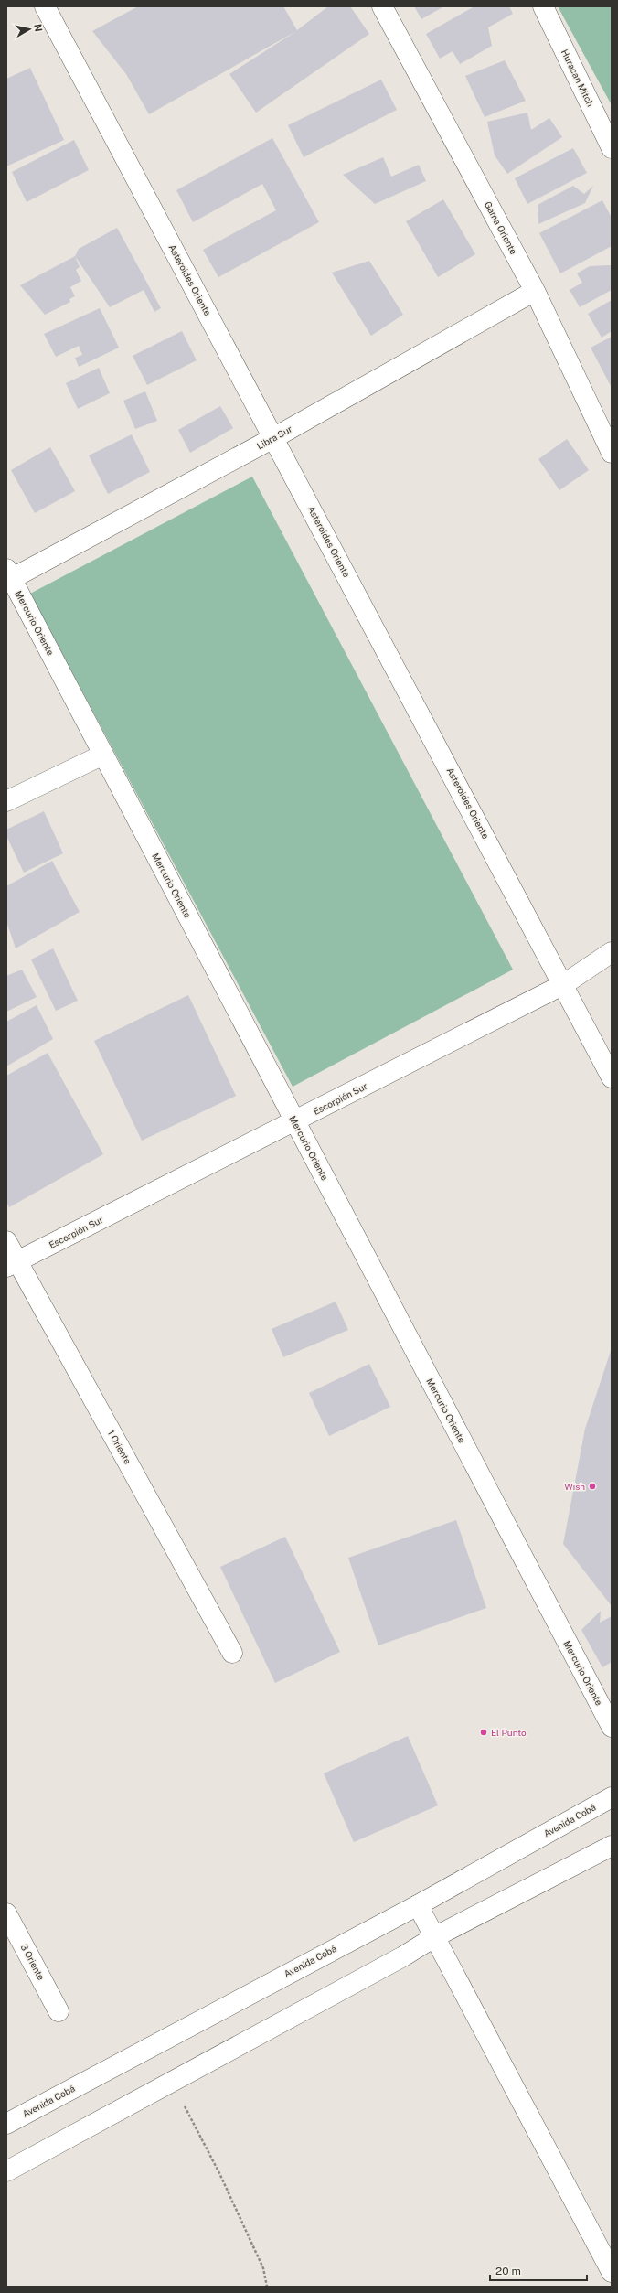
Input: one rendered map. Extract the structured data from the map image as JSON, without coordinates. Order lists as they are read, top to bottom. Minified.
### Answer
{"streets":{"street":["Huracan Mitch","Gama Oriente","Asteroides Oriente","Libra Sur","Mercurio Oriente","Escorpión Sur","1 Oriente","Avenida Cobá","3 Oriente"]},"crossings":[["Gama Oriente","Libra Sur"],["Asteroides Oriente","Libra Sur"],["Asteroides Oriente","Escorpión Sur"],["Libra Sur","Mercurio Oriente"],["Mercurio Oriente","Escorpión Sur"],["Escorpión Sur","1 Oriente"]],"places":["Wish","El Punto"],"scale_bar":"20 m","north":"right"}
